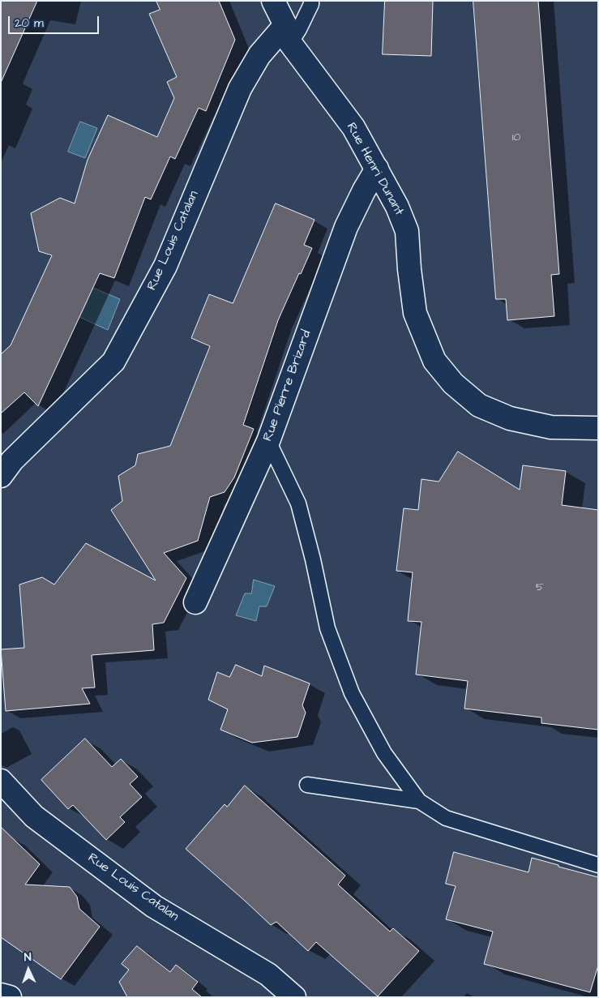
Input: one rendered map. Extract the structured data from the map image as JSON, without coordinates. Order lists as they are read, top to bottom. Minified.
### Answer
{"streets":{"street":["Rue Henri Dunant","Rue Louis Catalan","Rue Pierre Brizard"]},"crossings":[["Rue Henri Dunant","Rue Louis Catalan"],["Rue Henri Dunant","Rue Pierre Brizard"]],"house_numbers":["10","5"],"scale_bar":"20 m","north":"top"}
